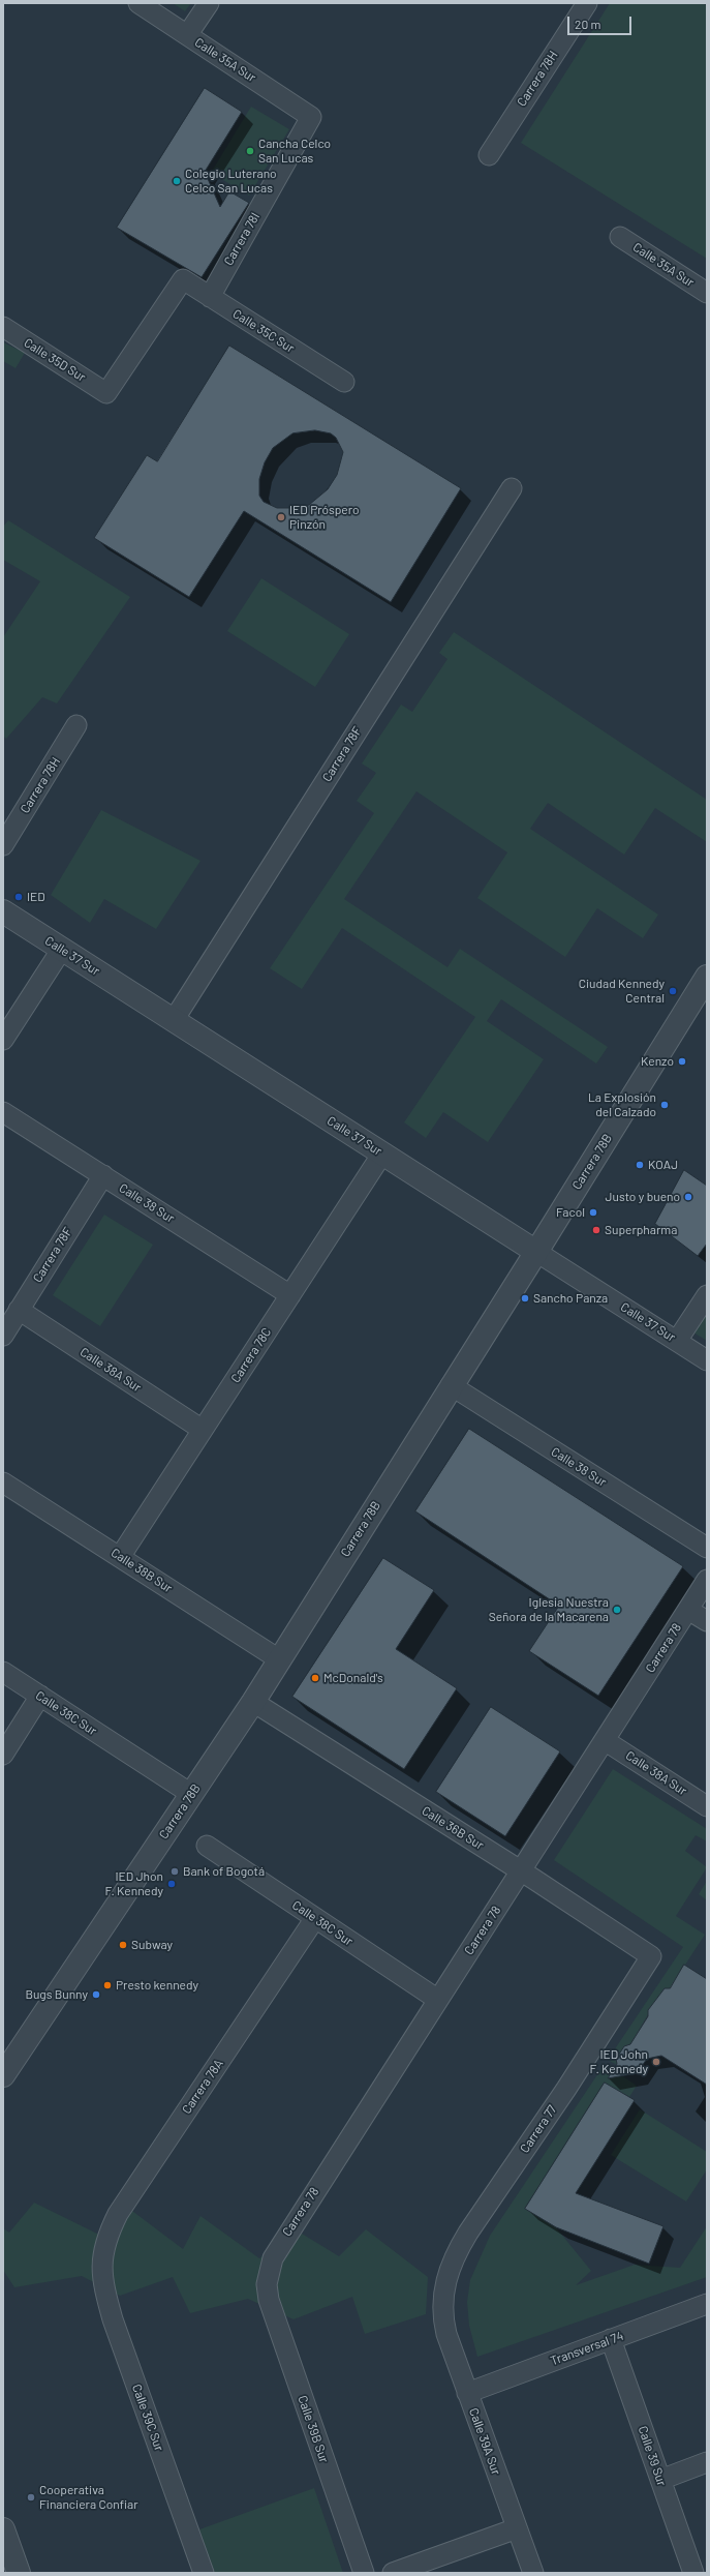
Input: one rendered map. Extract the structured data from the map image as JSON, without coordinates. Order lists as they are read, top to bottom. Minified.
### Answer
{"streets":{"street":["Calle 35A Sur","Carrera 78H","Carrera 78I","Calle 35C Sur","Calle 35D Sur","Carrera 78F","Calle 37 Sur","Carrera 78B","Calle 38 Sur","Carrera 78C","Calle 38A Sur","Calle 38B Sur","Carrera 78","Calle 38C Sur","Calle 36B Sur","Carrera 78A","Carrera 77","Transversal 74","Calle 39C Sur","Calle 39B Sur","Calle 39A Sur","Calle 39 Sur"]},"crossings":[["Calle 35A Sur","Carrera 78I"],["Carrera 78I","Calle 35C Sur"],["Calle 35C Sur","Calle 35D Sur"],["Carrera 78F","Calle 37 Sur"],["Carrera 78F","Calle 38 Sur"],["Carrera 78F","Calle 38A Sur"],["Calle 37 Sur","Carrera 78B"],["Calle 37 Sur","Carrera 78C"],["Carrera 78B","Calle 38 Sur"],["Carrera 78B","Calle 38B Sur"],["Carrera 78B","Calle 38C Sur"],["Carrera 78B","Calle 36B Sur"],["Calle 38 Sur","Carrera 78C"],["Carrera 78C","Calle 38A Sur"],["Carrera 78C","Calle 38B Sur"],["Calle 38A Sur","Carrera 78"],["Carrera 78","Calle 38C Sur"],["Carrera 78","Calle 36B Sur"],["Carrera 78","Calle 39B Sur"],["Calle 38C Sur","Carrera 78A"],["Calle 36B Sur","Carrera 77"],["Carrera 78A","Calle 39C Sur"],["Carrera 77","Calle 39A Sur"],["Transversal 74","Calle 39A Sur"],["Transversal 74","Calle 39 Sur"]],"places":["Cancha Celco San Lucas","Colegio Luterano Celco San Lucas","IED Próspero Pinzón","IED","Ciudad Kennedy Central","Kenzo","La Explosión del Calzado","KOAJ","Justo y bueno","Facol","Superpharma","Sancho Panza","Iglesia Nuestra Señora de la Macarena","McDonald's","Bank of Bogotá","IED Jhon F. Kennedy","Subway","Presto kennedy","Bugs Bunny","IED John F. Kennedy","Cooperativa Financiera Confiar"],"scale_bar":"20 m"}
